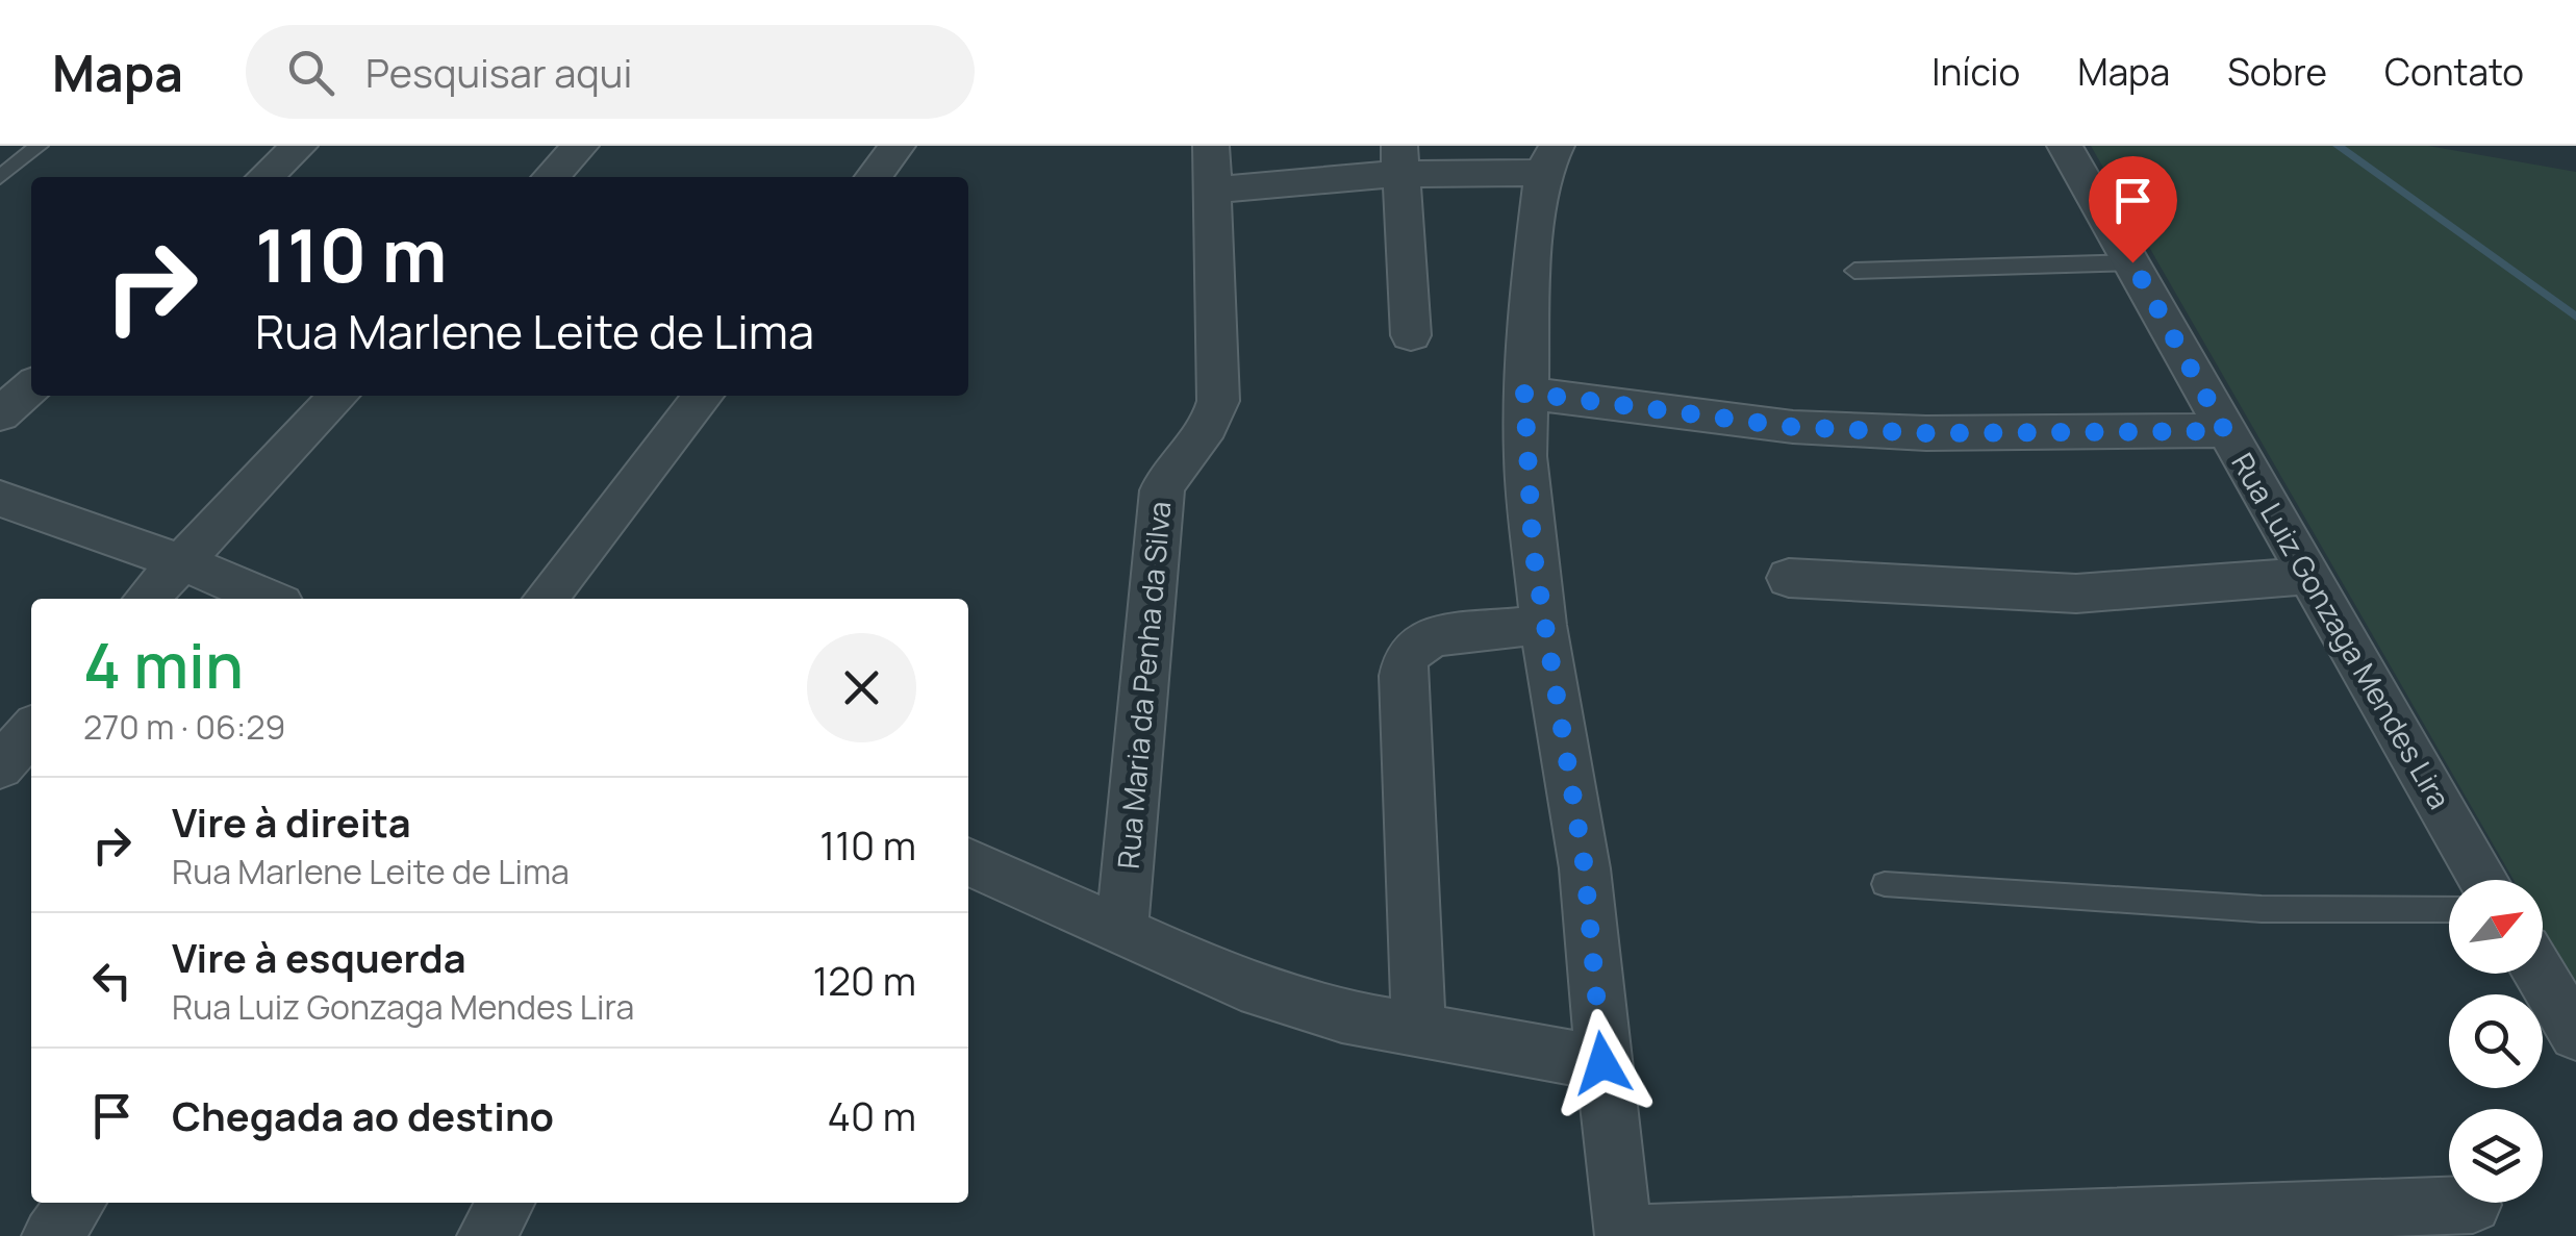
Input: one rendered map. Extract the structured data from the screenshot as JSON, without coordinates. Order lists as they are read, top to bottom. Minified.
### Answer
{"streets":{"street":["Rua Luiz Gonzaga Mendes Lira","Rua Maria da Penha da Silva"]},"north":"top right","page":{"header":"Mapa","search":"Pesquisar aqui","nav":["Início","Mapa","Sobre","Contato"],"turn":["110 m","Rua Marlene Leite de Lima"],"heading":["4 min","270 m · 06:29"],"list":[{"name":"Vire à direita","note":"Rua Marlene Leite de Lima","value":"110 m"},{"name":"Vire à esquerda","note":"Rua Luiz Gonzaga Mendes Lira","value":"120 m"},{"name":"Chegada ao destino","value":"40 m"}]}}
